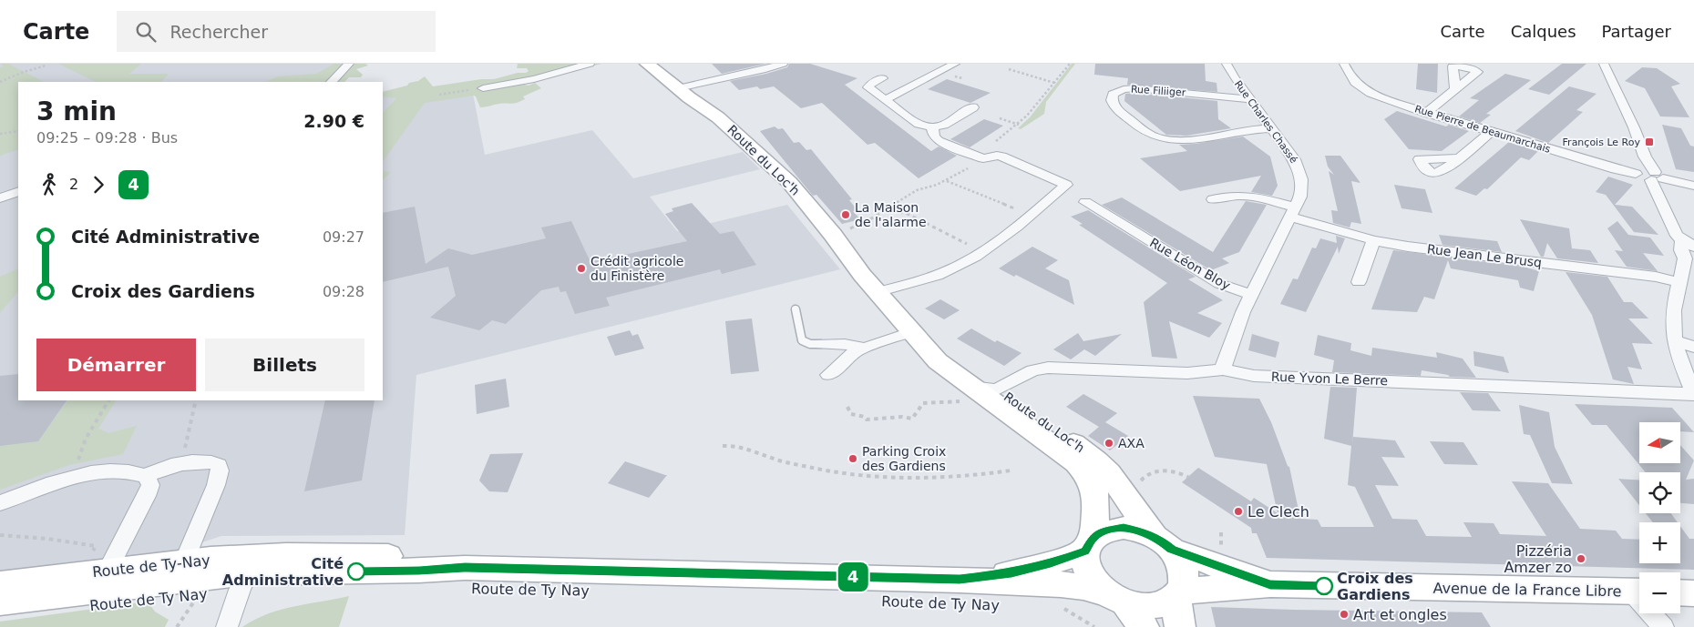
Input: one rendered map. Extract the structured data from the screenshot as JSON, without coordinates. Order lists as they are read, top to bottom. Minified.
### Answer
{"streets":{"main road":["Route du Loc'h","Route de Ty-Nay","Route de Ty Nay","Avenue de la France Libre"],"street":["Rue Filiiger","Rue Charles Chassé","Rue Pierre de Beaumarchais","Rue Jean Le Brusq","Rue Léon Bloy","Rue Yvon Le Berre"]},"crossings":[["Rue Filiiger","Rue Charles Chassé"],["Rue Charles Chassé","Rue Jean Le Brusq"],["Rue Charles Chassé","Rue Léon Bloy"],["Route du Loc'h","Rue Yvon Le Berre"],["Route du Loc'h","Route de Ty Nay"],["Route du Loc'h","Avenue de la France Libre"],["Route de Ty-Nay","Route de Ty Nay"],["Route de Ty Nay","Avenue de la France Libre"]],"places":{"transit":["François Le Roy"],"other":["La Maison de l'alarme","Crédit agricole du Finistère","AXA","Parking Croix des Gardiens","Le Clech","Pizzéria Amzer zo","Cité Administrative","Croix des Gardiens","Art et ongles"]},"lines":["bus line 4"],"north":"left","page":{"header":"Carte","search":"Rechercher","nav":["Carte","Calques","Partager"],"on_map":"4","heading":["3 min","09:25 – 09:28 · Bus","2.90 €"],"legs":["2","4"],"list":[{"name":"Cité Administrative","value":"09:27"},{"name":"Croix des Gardiens","value":"09:28"}],"buttons":["Démarrer","Billets"],"map_buttons":["+","−"]}}
